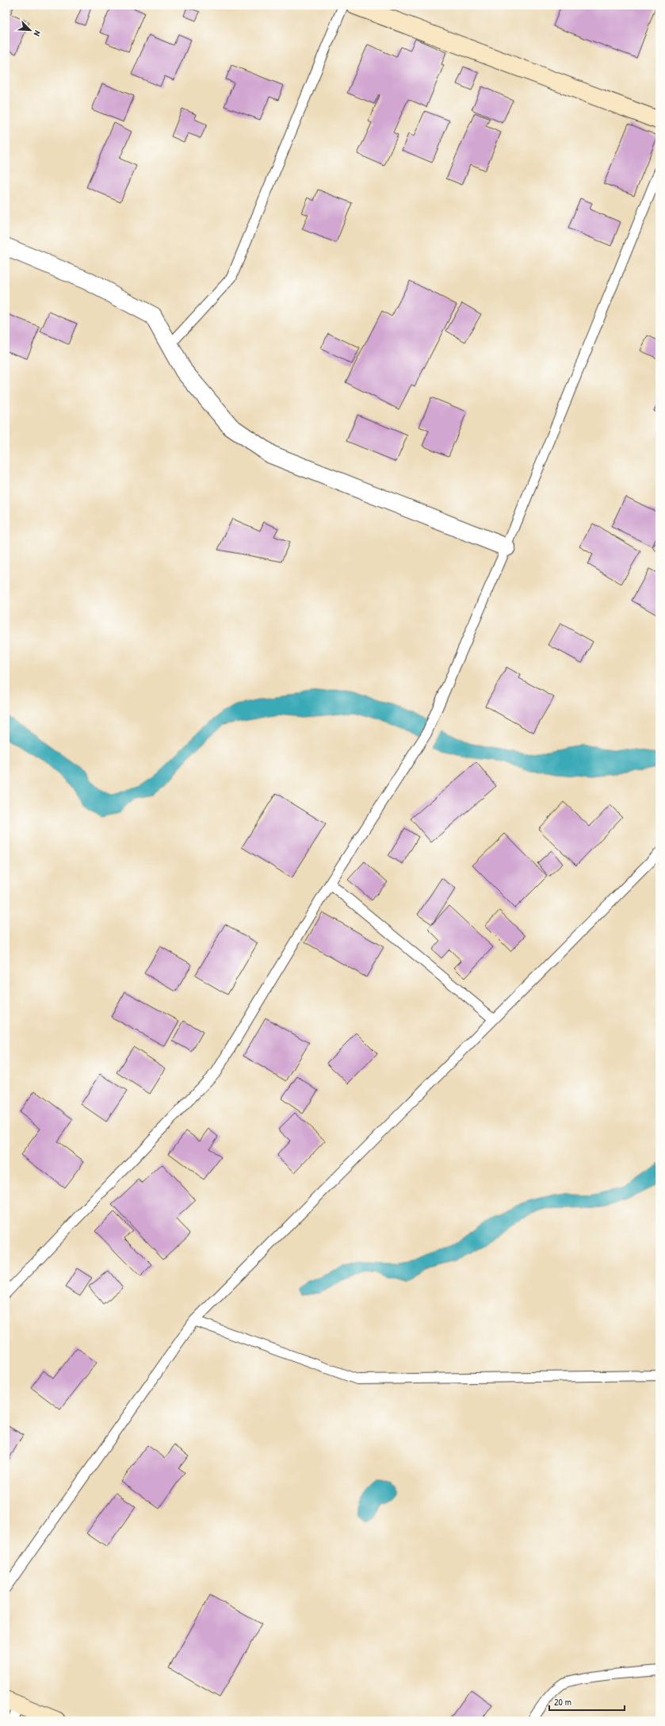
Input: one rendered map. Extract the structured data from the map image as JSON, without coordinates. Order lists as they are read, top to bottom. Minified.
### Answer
{"scale_bar":"20 m","north":"bottom right"}
